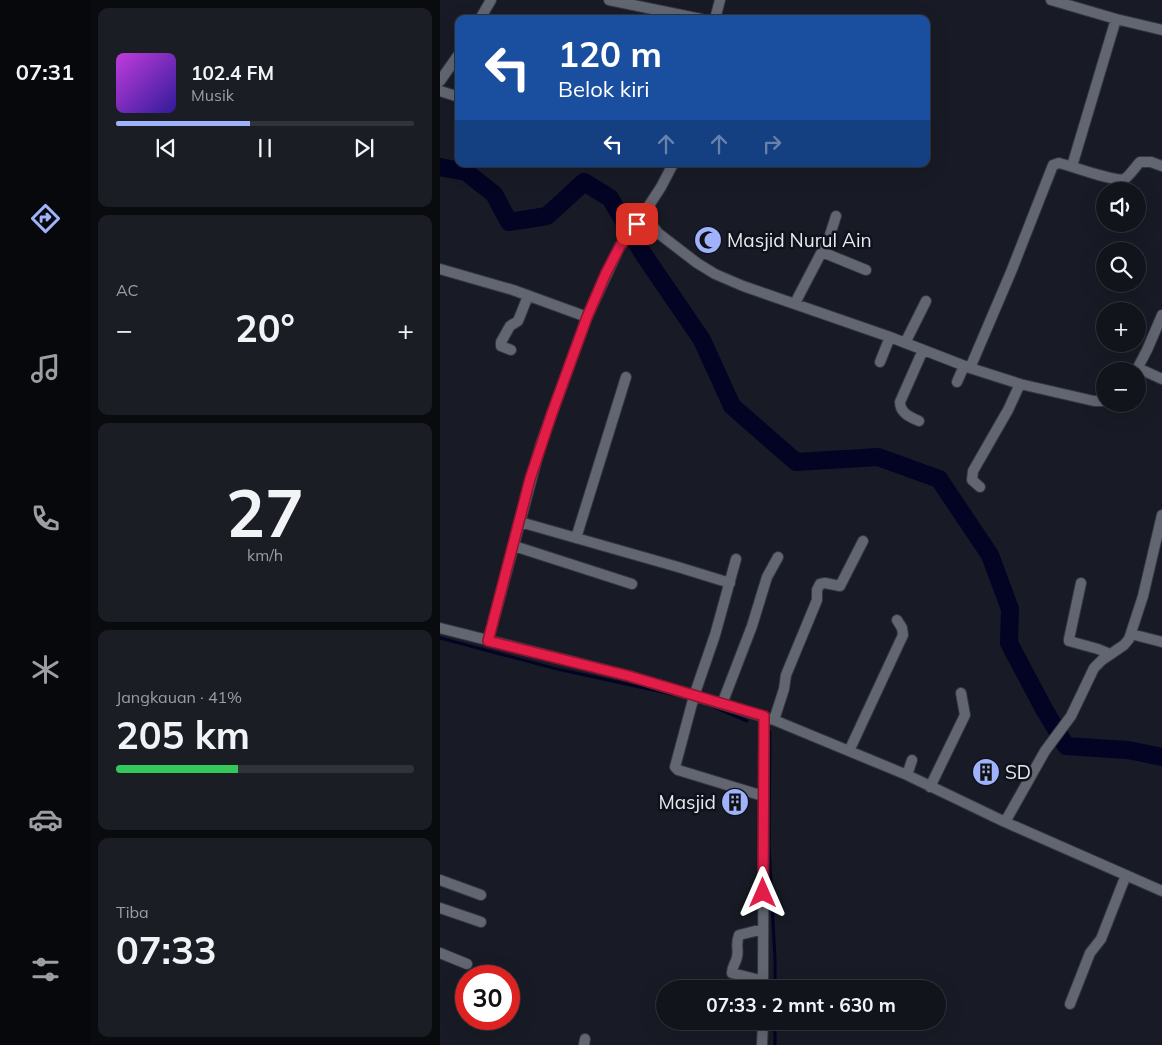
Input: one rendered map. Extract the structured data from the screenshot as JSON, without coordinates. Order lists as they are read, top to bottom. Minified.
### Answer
{"places":{"mosque":["Masjid Nurul Ain"],"building":["SD","Masjid"]},"page":{"tabs":"07:31","turn":["120 m","Belok kiri"],"song":["102.4 FM","Musik"],"map_buttons":["+","−"],"tile":["AC",["27","km/h"],["Jangkauan · 41%","205 km"],["Tiba","07:33"]],"heat":["−","20°","+"],"limit":"30","trip":"07:33 · 2 mnt · 630 m"}}
